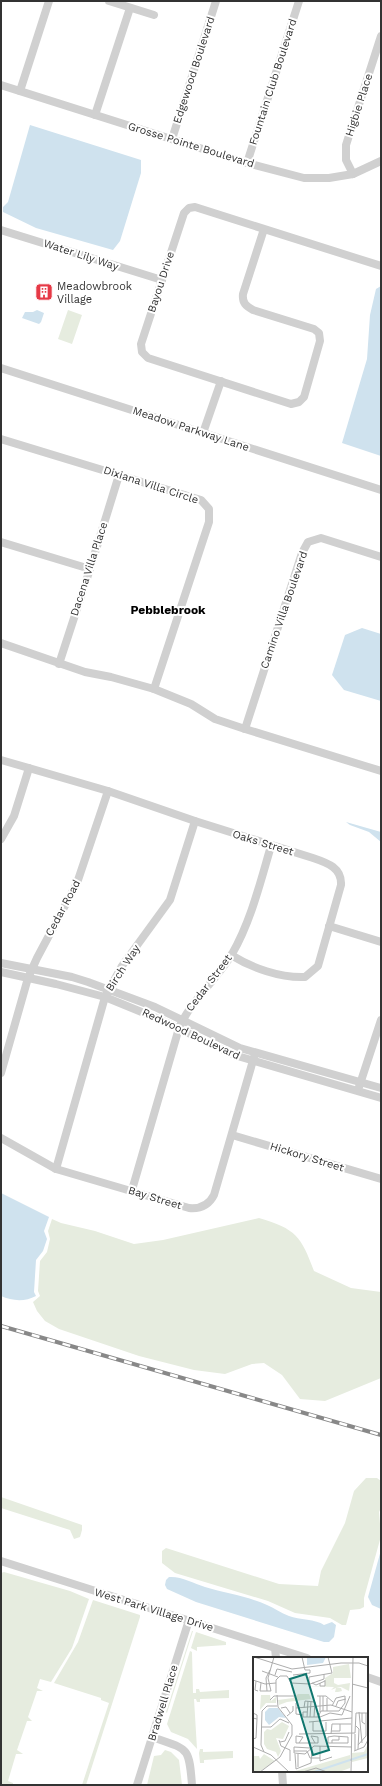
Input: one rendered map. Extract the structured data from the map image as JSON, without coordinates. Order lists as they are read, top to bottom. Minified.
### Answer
{"streets":{"street":["Edgewood Boulevard","Fountain Club Boulevard","Higbie Place","Grosse Pointe Boulevard","Water Lily Way","Bayou Drive","Meadow Parkway Lane","Dixiana Villa Circle","Dacena Villa Place","Camino Villa Boulevard","Oaks Street","Cedar Road","Birch Way","Cedar Street","Redwood Boulevard","Hickory Street","Bay Street","West Park Village Drive","Bradwell Place"]},"crossings":[["Edgewood Boulevard","Grosse Pointe Boulevard"],["Fountain Club Boulevard","Grosse Pointe Boulevard"],["Higbie Place","Grosse Pointe Boulevard"],["Water Lily Way","Bayou Drive"],["Dixiana Villa Circle","Dacena Villa Place"],["Oaks Street","Cedar Road"],["Oaks Street","Birch Way"],["Oaks Street","Cedar Street"],["Cedar Road","Redwood Boulevard"],["Birch Way","Redwood Boulevard"],["Birch Way","Bay Street"],["Cedar Street","Redwood Boulevard"],["Cedar Street","Bay Street"],["Redwood Boulevard","Bay Street"],["Hickory Street","Bay Street"],["West Park Village Drive","Bradwell Place"]],"districts":["Pebblebrook"],"places":{"building":["Meadowbrook Village"]}}
